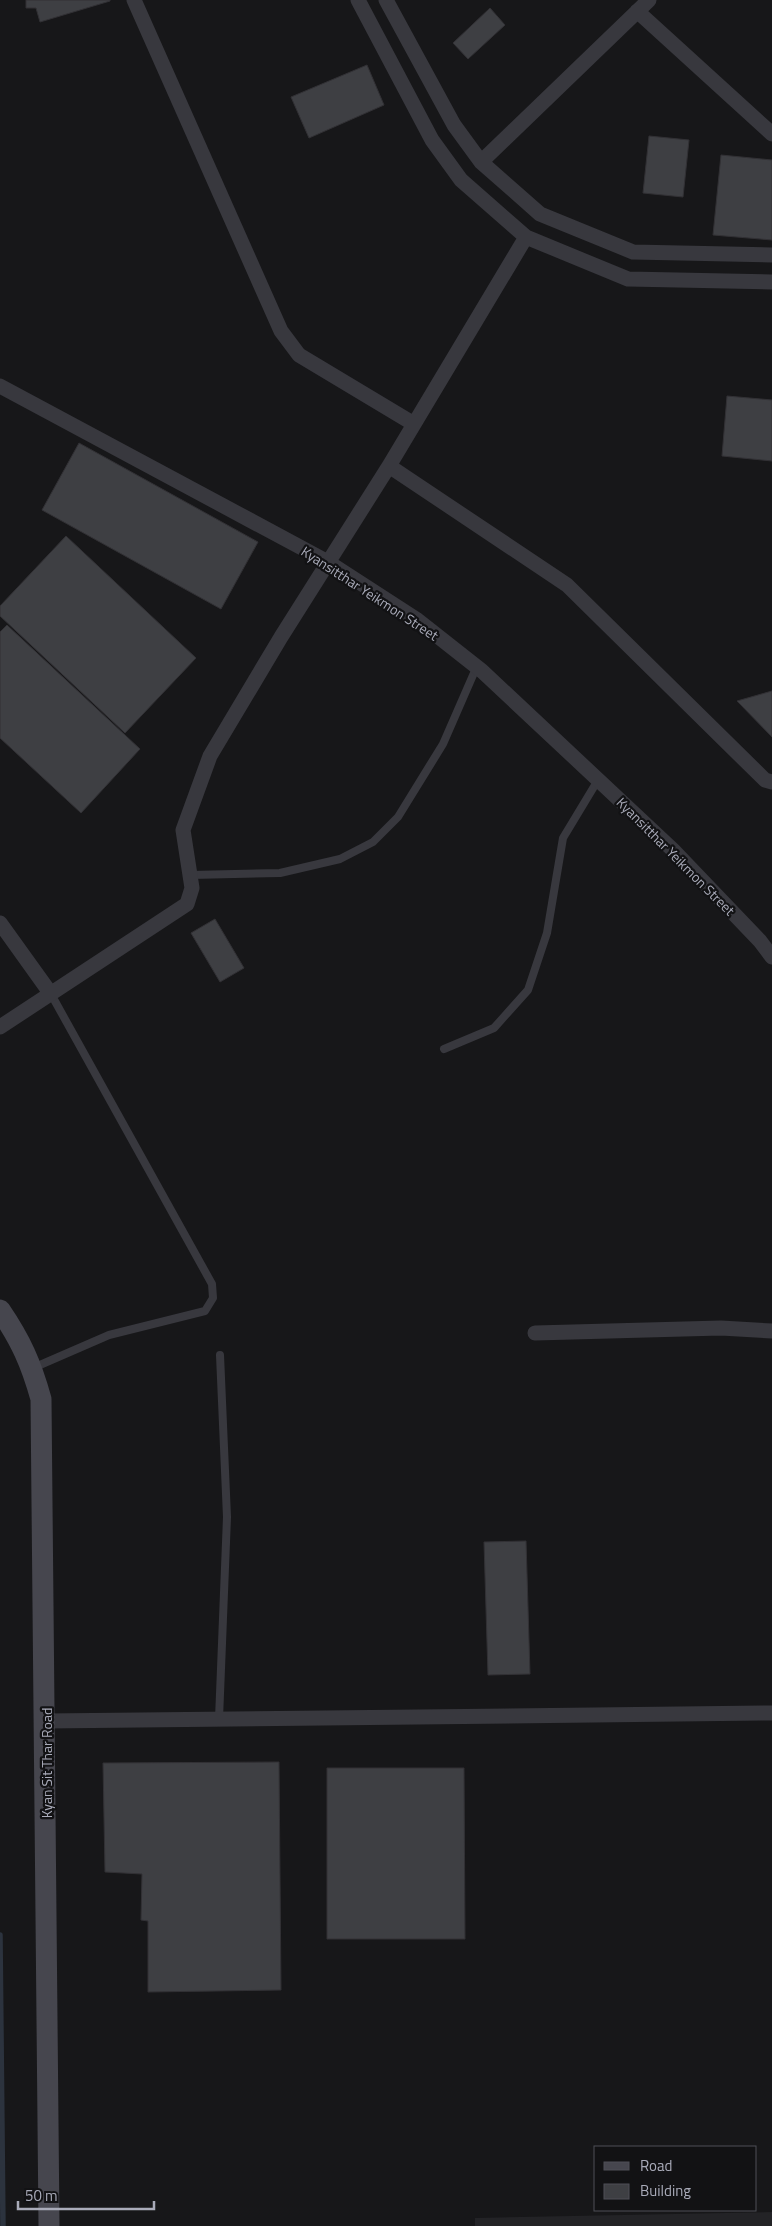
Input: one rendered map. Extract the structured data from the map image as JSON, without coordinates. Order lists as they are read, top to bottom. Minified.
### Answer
{"streets":{"main road":["Kyan Sit Thar Road"],"street":["Kyansitthar Yeikmon Street"]},"legend":["Road","Building"],"scale_bar":"50 m"}
